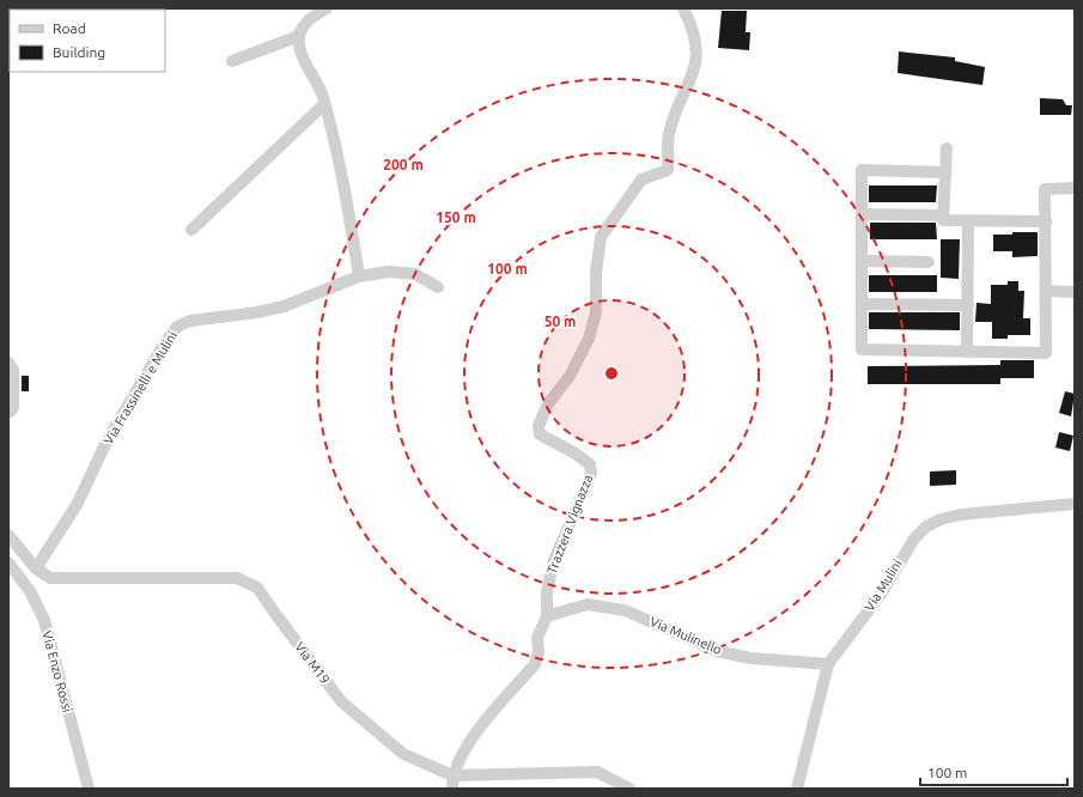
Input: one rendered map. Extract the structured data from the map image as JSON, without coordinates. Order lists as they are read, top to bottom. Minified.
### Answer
{"streets":{"street":["Via Frassinelli e Mulini","Trazzera Vignazza","Via Mulini","Via Mulinello","Via M19","Via Enzo Rossi"]},"crossings":[["Via Frassinelli e Mulini","Via M19"],["Trazzera Vignazza","Via Mulinello"],["Trazzera Vignazza","Via M19"],["Via Mulini","Via Mulinello"]],"legend":["Road","Building"],"scale_bar":"100 m","rings":["200 m","150 m","100 m","50 m"]}
